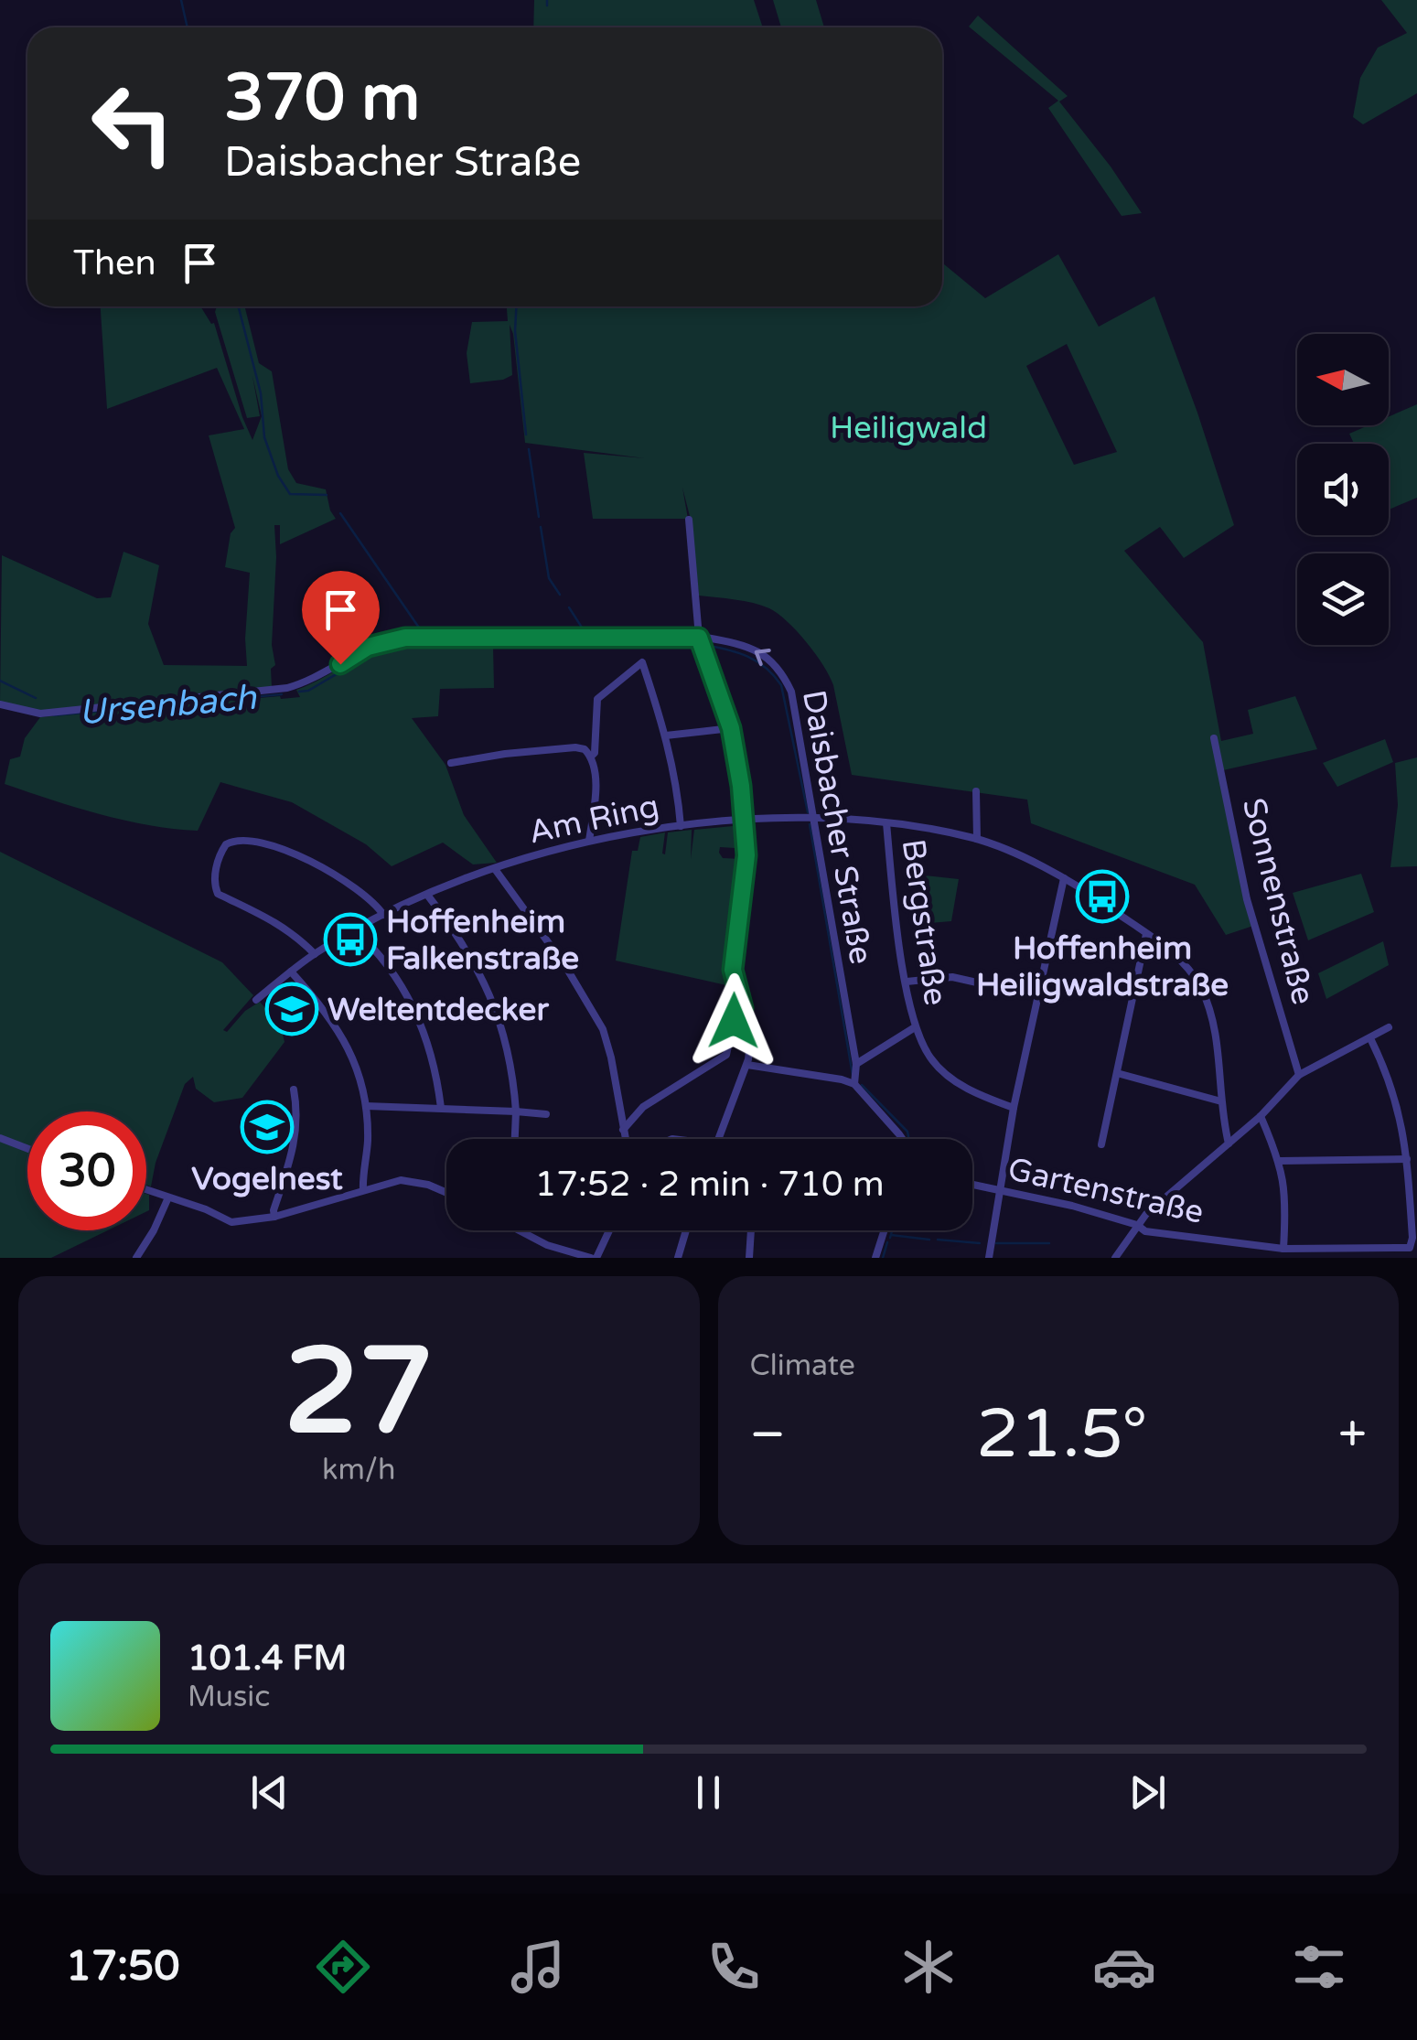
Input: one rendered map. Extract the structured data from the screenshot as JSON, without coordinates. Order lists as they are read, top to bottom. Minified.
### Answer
{"streets":{"street":["Am Ring","Daisbacher Straße","Sonnenstraße","Bergstraße","Gartenstraße"]},"crossings":[["Am Ring","Daisbacher Straße"],["Am Ring","Bergstraße"],["Daisbacher Straße","Bergstraße"]],"water":["Ursenbach"],"parks":["Heiligwald"],"places":{"bus stop":["Hoffenheim Heiligwaldstraße","Hoffenheim Falkenstraße"],"school or university":["Weltentdecker","Vogelnest"]},"north":"left","page":{"turn":["370 m","Daisbacher Straße"],"then":"Then","limit":"30","trip":"17:52 · 2 min · 710 m","tile":[["27","km/h"],"Climate"],"heat":["−","21.5°","+"],"song":["101.4 FM","Music"],"tabs":"17:50"}}
